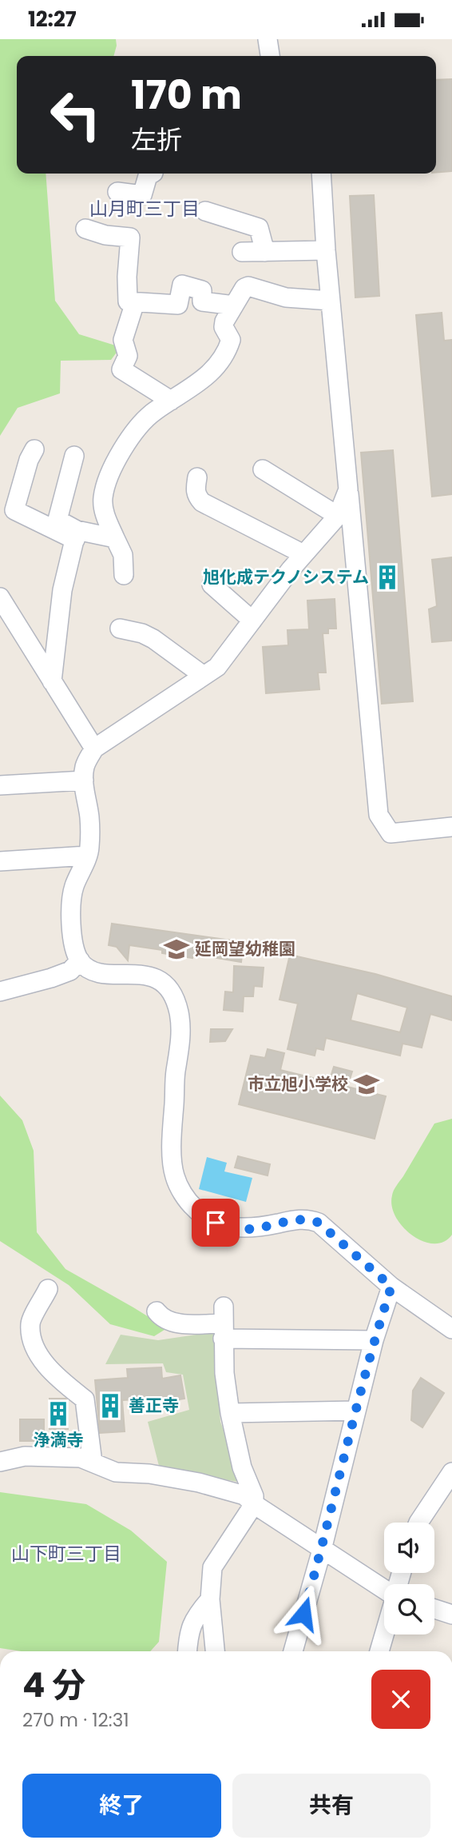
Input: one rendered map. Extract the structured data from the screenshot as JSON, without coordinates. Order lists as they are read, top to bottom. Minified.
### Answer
{"districts":["山月町三丁目","山下町三丁目"],"places":{"building":["旭化成テクノシステム","善正寺","浄満寺"],"school or university":["延岡望幼稚園","市立旭小学校"]},"page":{"status":"12:27","turn":["170 m","左折"],"heading":["4 分","270 m · 12:31"],"buttons":["終了","共有"]}}
